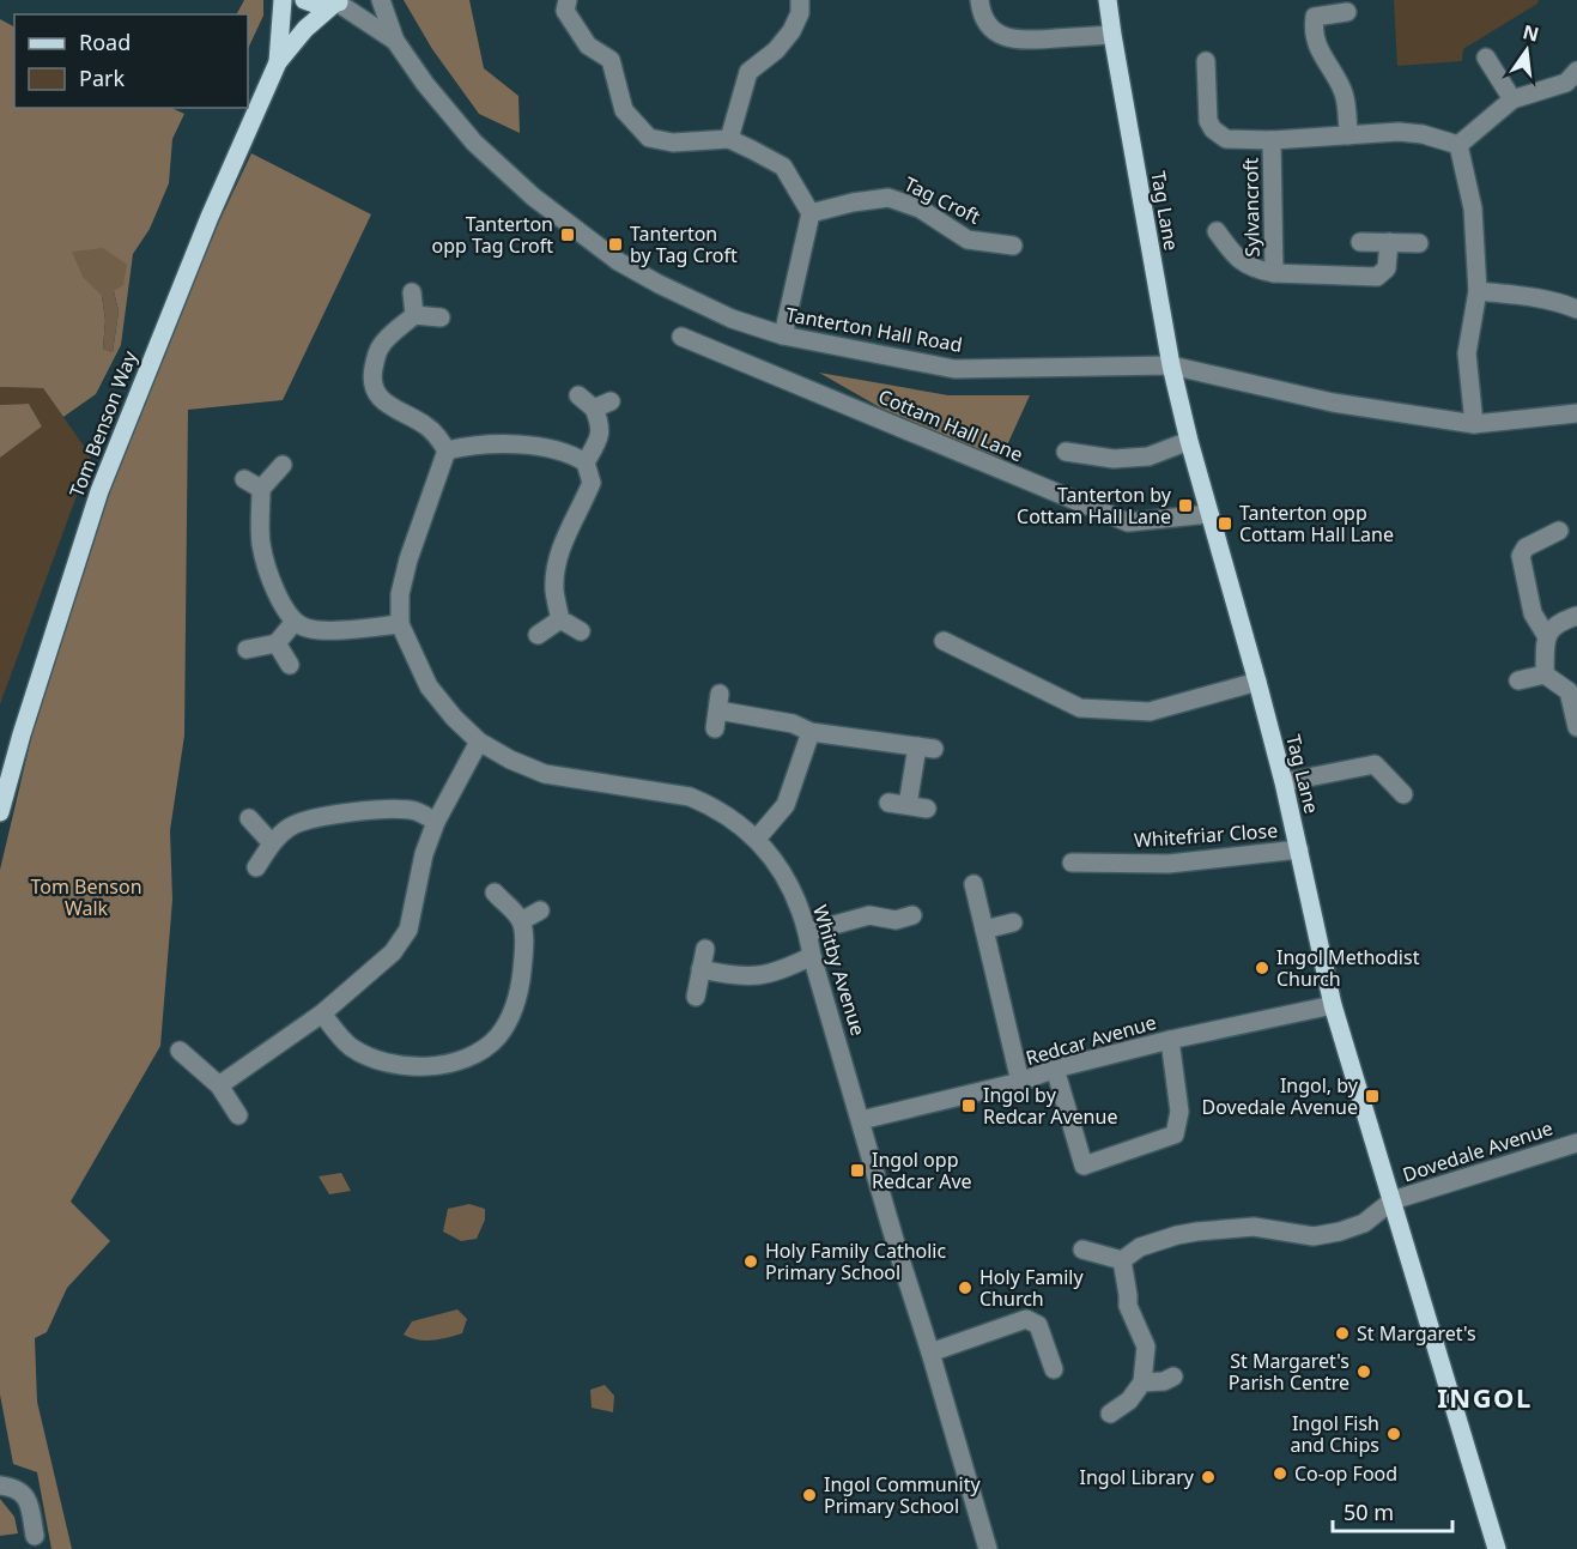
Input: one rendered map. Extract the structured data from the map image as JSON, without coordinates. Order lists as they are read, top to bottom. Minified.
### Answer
{"streets":{"main road":["Tag Lane","Tom Benson Way"],"street":["Tag Croft","Sylvancroft","Tanterton Hall Road","Cottam Hall Lane","Whitefriar Close","Whitby Avenue","Redcar Avenue","Dovedale Avenue"]},"crossings":[["Tag Lane","Tanterton Hall Road"],["Tag Lane","Cottam Hall Lane"],["Tag Lane","Whitefriar Close"],["Tag Lane","Redcar Avenue"],["Tag Lane","Dovedale Avenue"],["Tanterton Hall Road","Tom Benson Way"],["Whitby Avenue","Redcar Avenue"]],"districts":["INGOL"],"parks":["Tom Benson Walk"],"places":{"transit":["Tanterton opp Tag Croft","Tanterton by Tag Croft","Tanterton by Cottam Hall Lane","Tanterton opp Cottam Hall Lane","Ingol, by Dovedale Avenue","Ingol by Redcar Avenue","Ingol opp Redcar Ave"],"other":["Ingol Methodist Church","Holy Family Catholic Primary School","Holy Family Church","St Margaret's","St Margaret's Parish Centre","Ingol Fish and Chips","Co-op Food","Ingol Library","Ingol Community Primary School"]},"legend":["Road","Park"],"scale_bar":"50 m","north":"top"}
